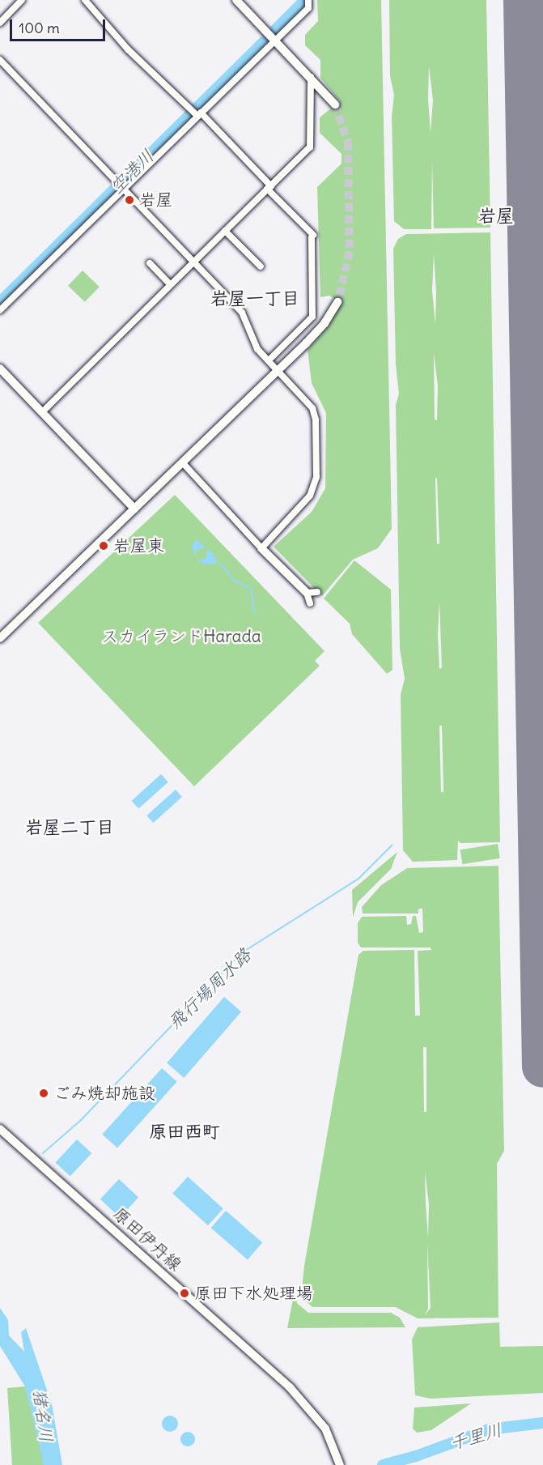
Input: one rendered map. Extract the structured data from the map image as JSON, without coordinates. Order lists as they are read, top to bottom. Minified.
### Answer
{"streets":{"street":["原田伊丹線"]},"districts":["岩屋","岩屋一丁目","岩屋二丁目","原田西町"],"water":["空港川","飛行場周水路","猪名川","千里川"],"parks":["スカイランドHarada"],"places":["岩屋","岩屋東","ごみ焼却施設","原田下水処理場"],"scale_bar":"100 m"}
